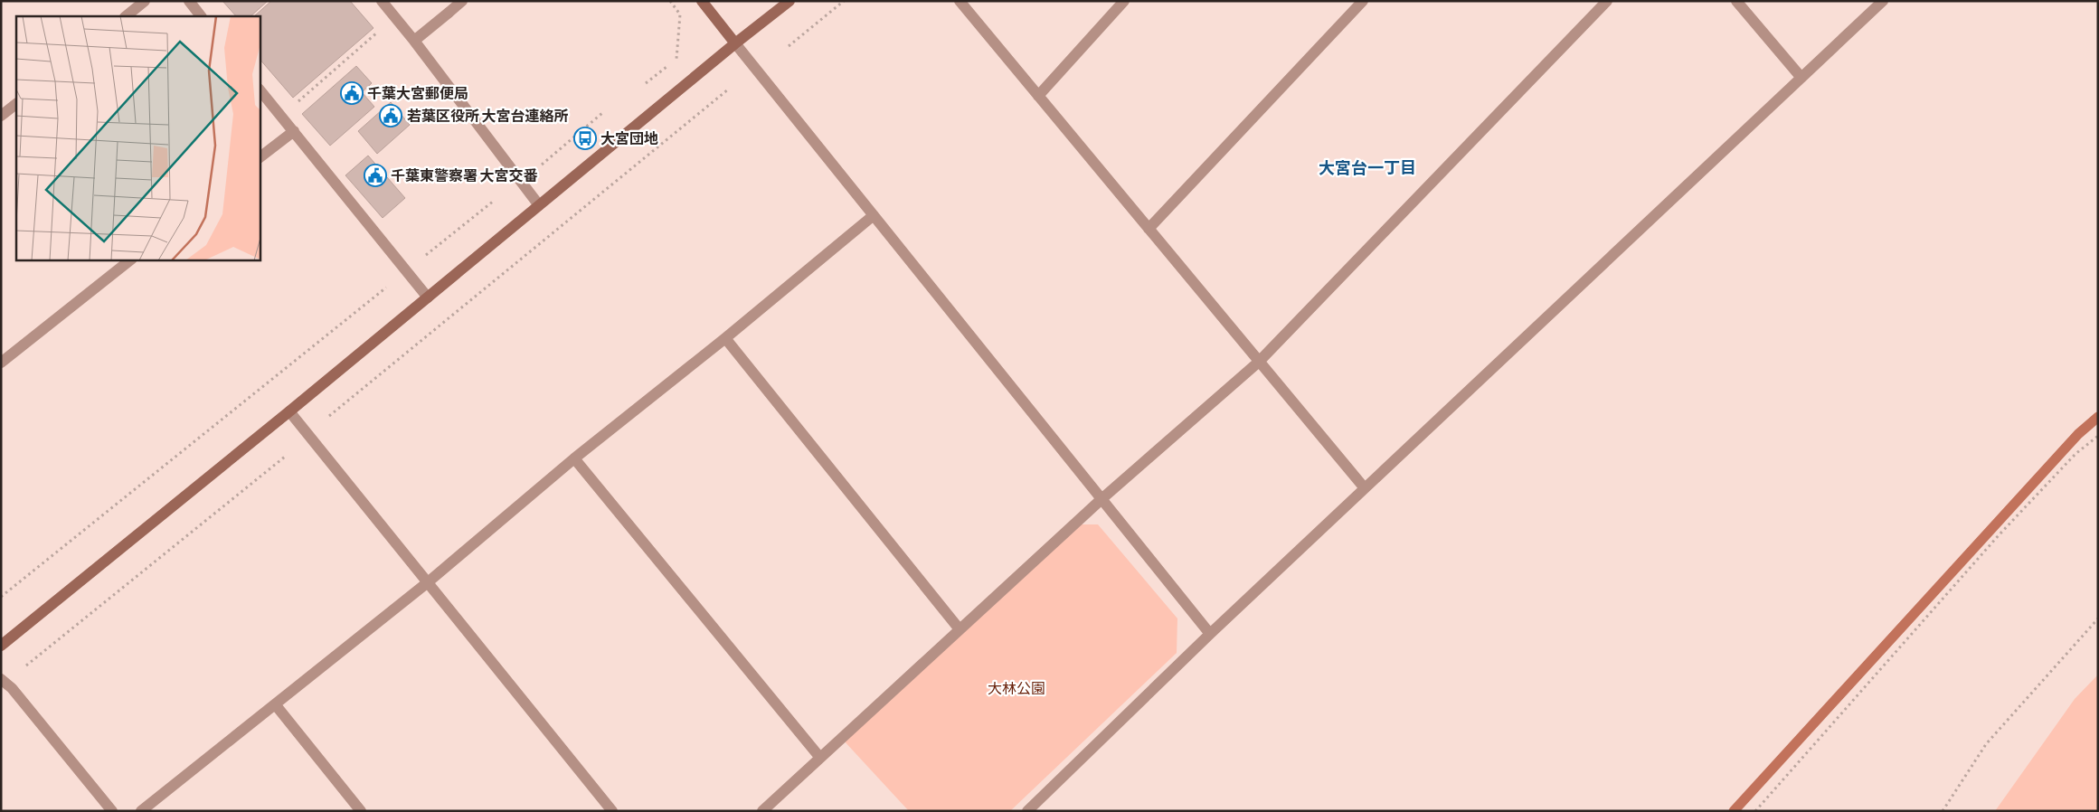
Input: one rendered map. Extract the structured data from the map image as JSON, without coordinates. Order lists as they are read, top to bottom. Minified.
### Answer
{"districts":["大宮台一丁目"],"parks":["大林公園"],"places":{"public building":["千葉大宮郵便局","若葉区役所 大宮台連絡所","千葉東警察署 大宮交番"],"bus stop":["大宮団地"]}}
